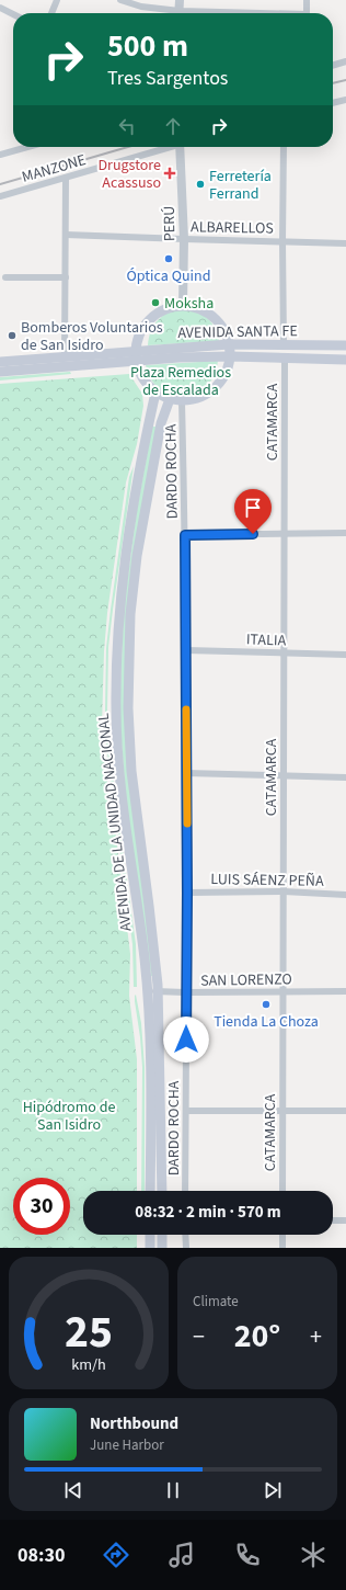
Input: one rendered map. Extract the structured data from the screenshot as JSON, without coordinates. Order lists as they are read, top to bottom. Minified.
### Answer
{"streets":{"main road":["AVENIDA SANTA FE","AVENIDA DE LA UNIDAD NACIONAL"],"street":["MANZONE","PERÚ","ALBARELLOS","CATAMARCA","DARDO ROCHA","ITALIA","LUIS SÁENZ PEÑA","SAN LORENZO"]},"crossings":[["PERÚ","ALBARELLOS"],["AVENIDA SANTA FE","CATAMARCA"],["CATAMARCA","ITALIA"],["CATAMARCA","LUIS SÁENZ PEÑA"],["CATAMARCA","SAN LORENZO"],["DARDO ROCHA","ITALIA"],["DARDO ROCHA","LUIS SÁENZ PEÑA"],["DARDO ROCHA","SAN LORENZO"],["AVENIDA DE LA UNIDAD NACIONAL","SAN LORENZO"]],"parks":["Plaza Remedios de Escalada","Hipódromo de San Isidro"],"places":{"health":["Drugstore Acassuso"],"other":["Ferretería Ferrand","Óptica Quind","Moksha","Bomberos Voluntarios de San Isidro","Tienda La Choza"]},"page":{"turn":["500 m","Tres Sargentos"],"limit":"30","trip":"08:32 · 2 min · 570 m","tile":"Climate","heat":["−","20°","+"],"song":["Northbound","June Harbor"],"tabs":"08:30","gauge":["25","km/h"]}}
